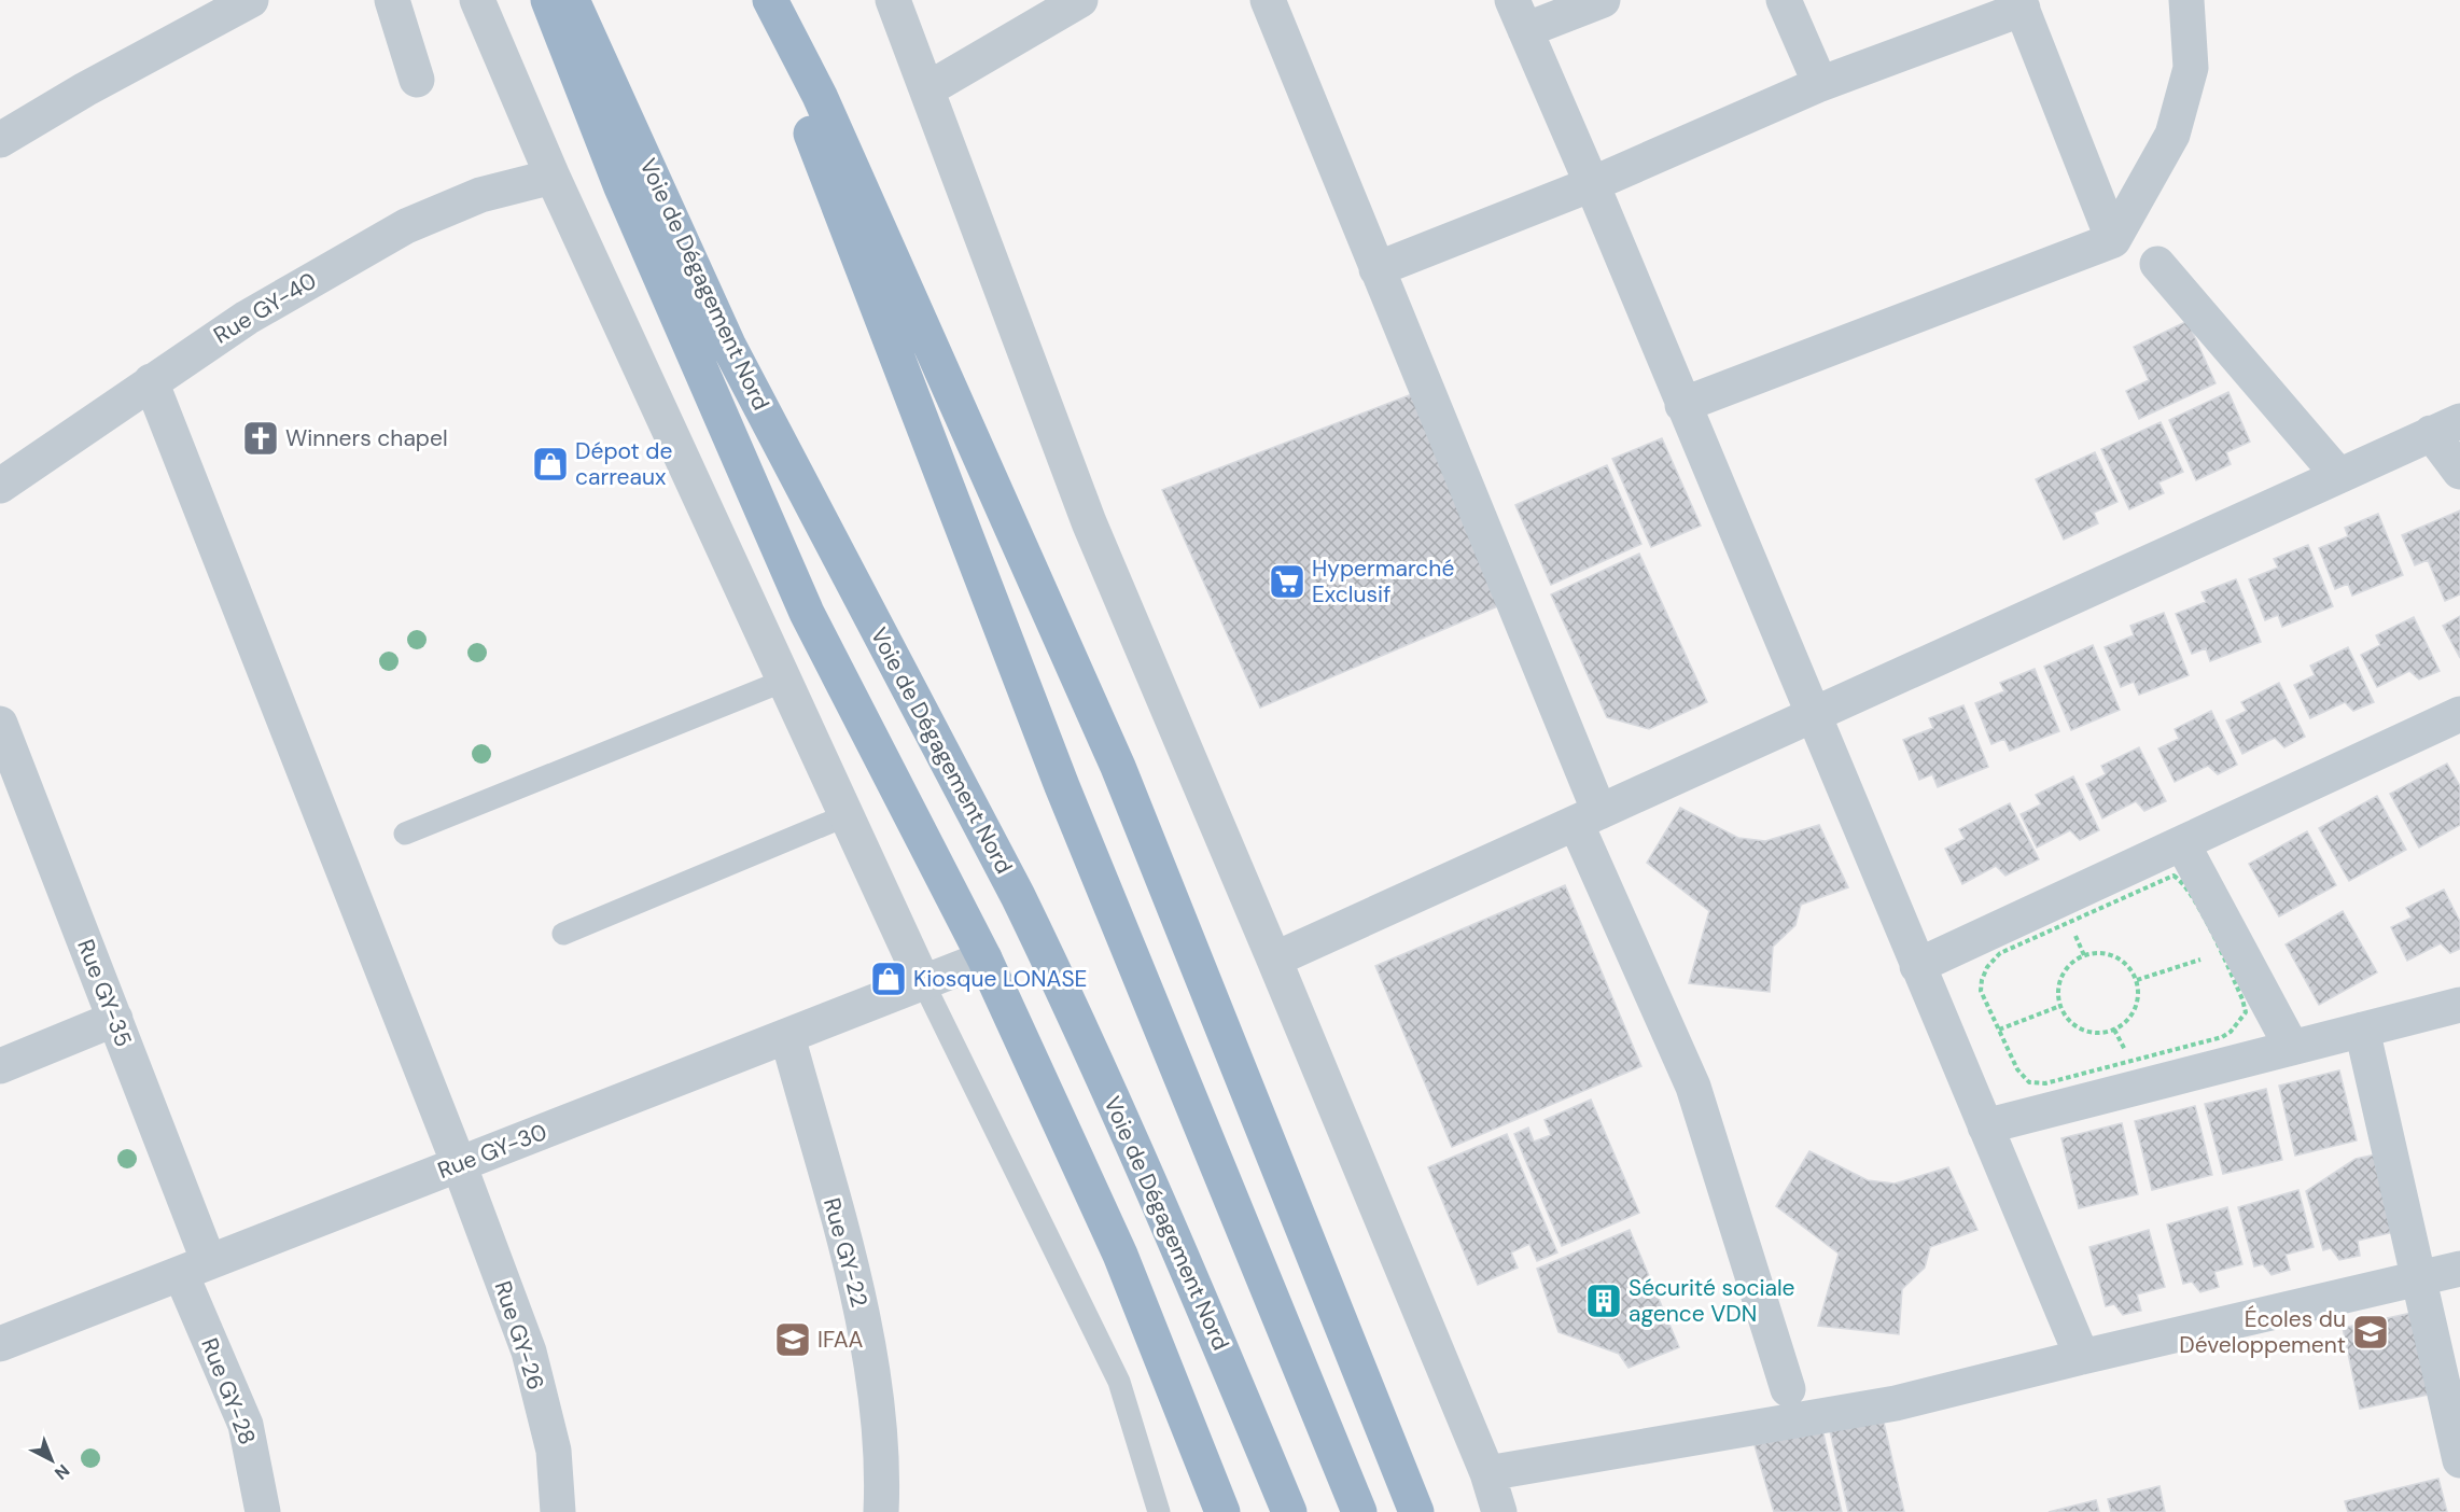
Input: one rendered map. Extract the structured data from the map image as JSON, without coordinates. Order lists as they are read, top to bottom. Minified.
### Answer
{"streets":{"highway":["Voie de Dégagement Nord"],"street":["Rue GY-40","Rue GY-35","Rue GY-30","Rue GY-22","Rue GY-26","Rue GY-28"]},"crossings":[["Rue GY-40","Rue GY-26"],["Rue GY-35","Rue GY-30"],["Rue GY-35","Rue GY-28"],["Rue GY-30","Rue GY-22"],["Rue GY-30","Rue GY-26"],["Rue GY-30","Rue GY-28"]],"places":{"church":["Winners chapel"],"shop":["Dépot de carreaux","Kiosque LONASE"],"supermarket":["Hypermarché Exclusif"],"building":["Sécurité sociale agence VDN"],"school or university":["Écoles du Développement","IFAA"]},"north":"bottom right"}
